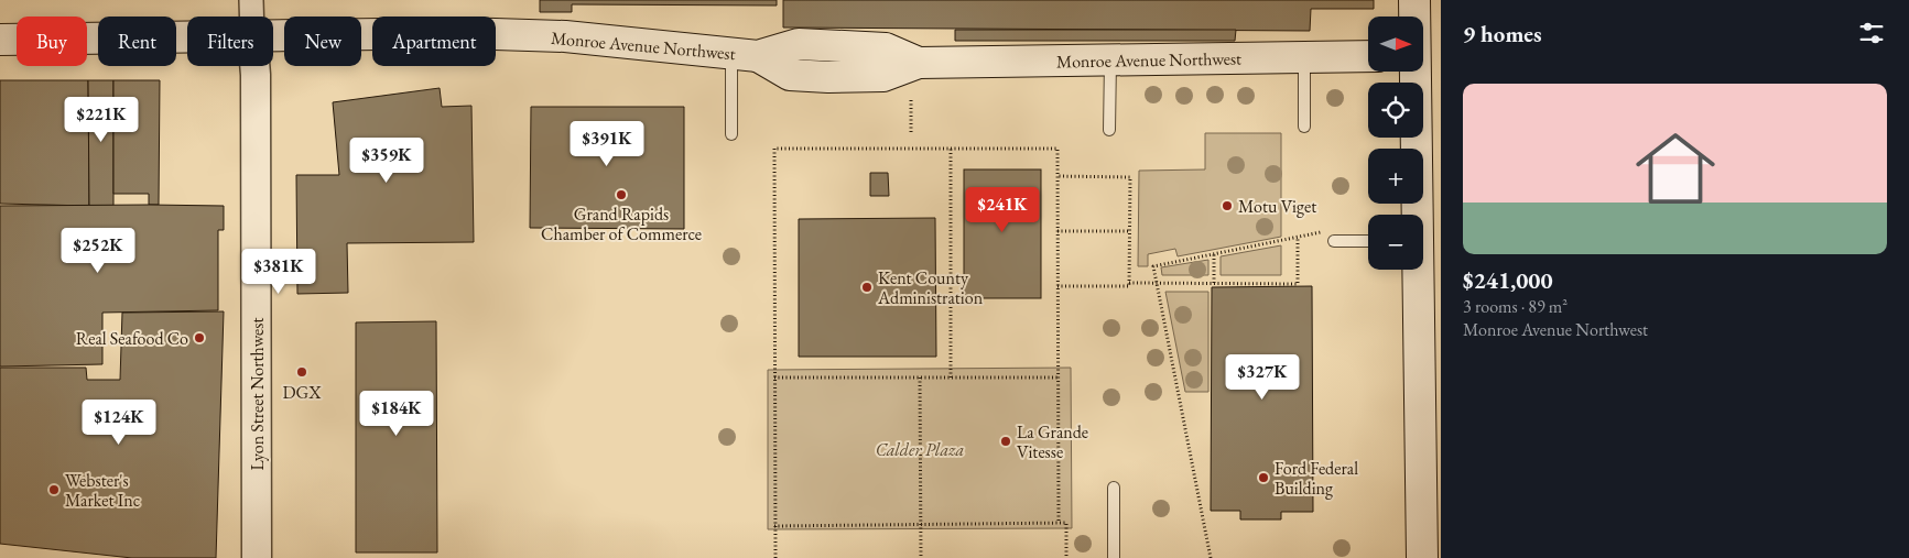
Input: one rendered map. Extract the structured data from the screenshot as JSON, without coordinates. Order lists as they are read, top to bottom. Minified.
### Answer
{"streets":{"main road":["Monroe Avenue Northwest"],"street":["Lyon Street Northwest"]},"parks":["Calder Plaza"],"places":["Grand Rapids Chamber of Commerce","Motu Viget","Kent County Administration","Real Seafood Co","DGX","La Grande Vitesse","Ford Federal Building","Webster's Market Inc"],"north":"right","page":{"heading":"9 homes","map_buttons":["+","−"],"chip":["Buy","Rent","Filters","New","Apartment"],"list":[{"name":"$241,000","note":"3 rooms · 89 m² · Monroe Avenue Northwest"}],"price":["$221K","$391K","$359K","$241K","$252K","$381K","$327K","$184K","$124K"]}}
